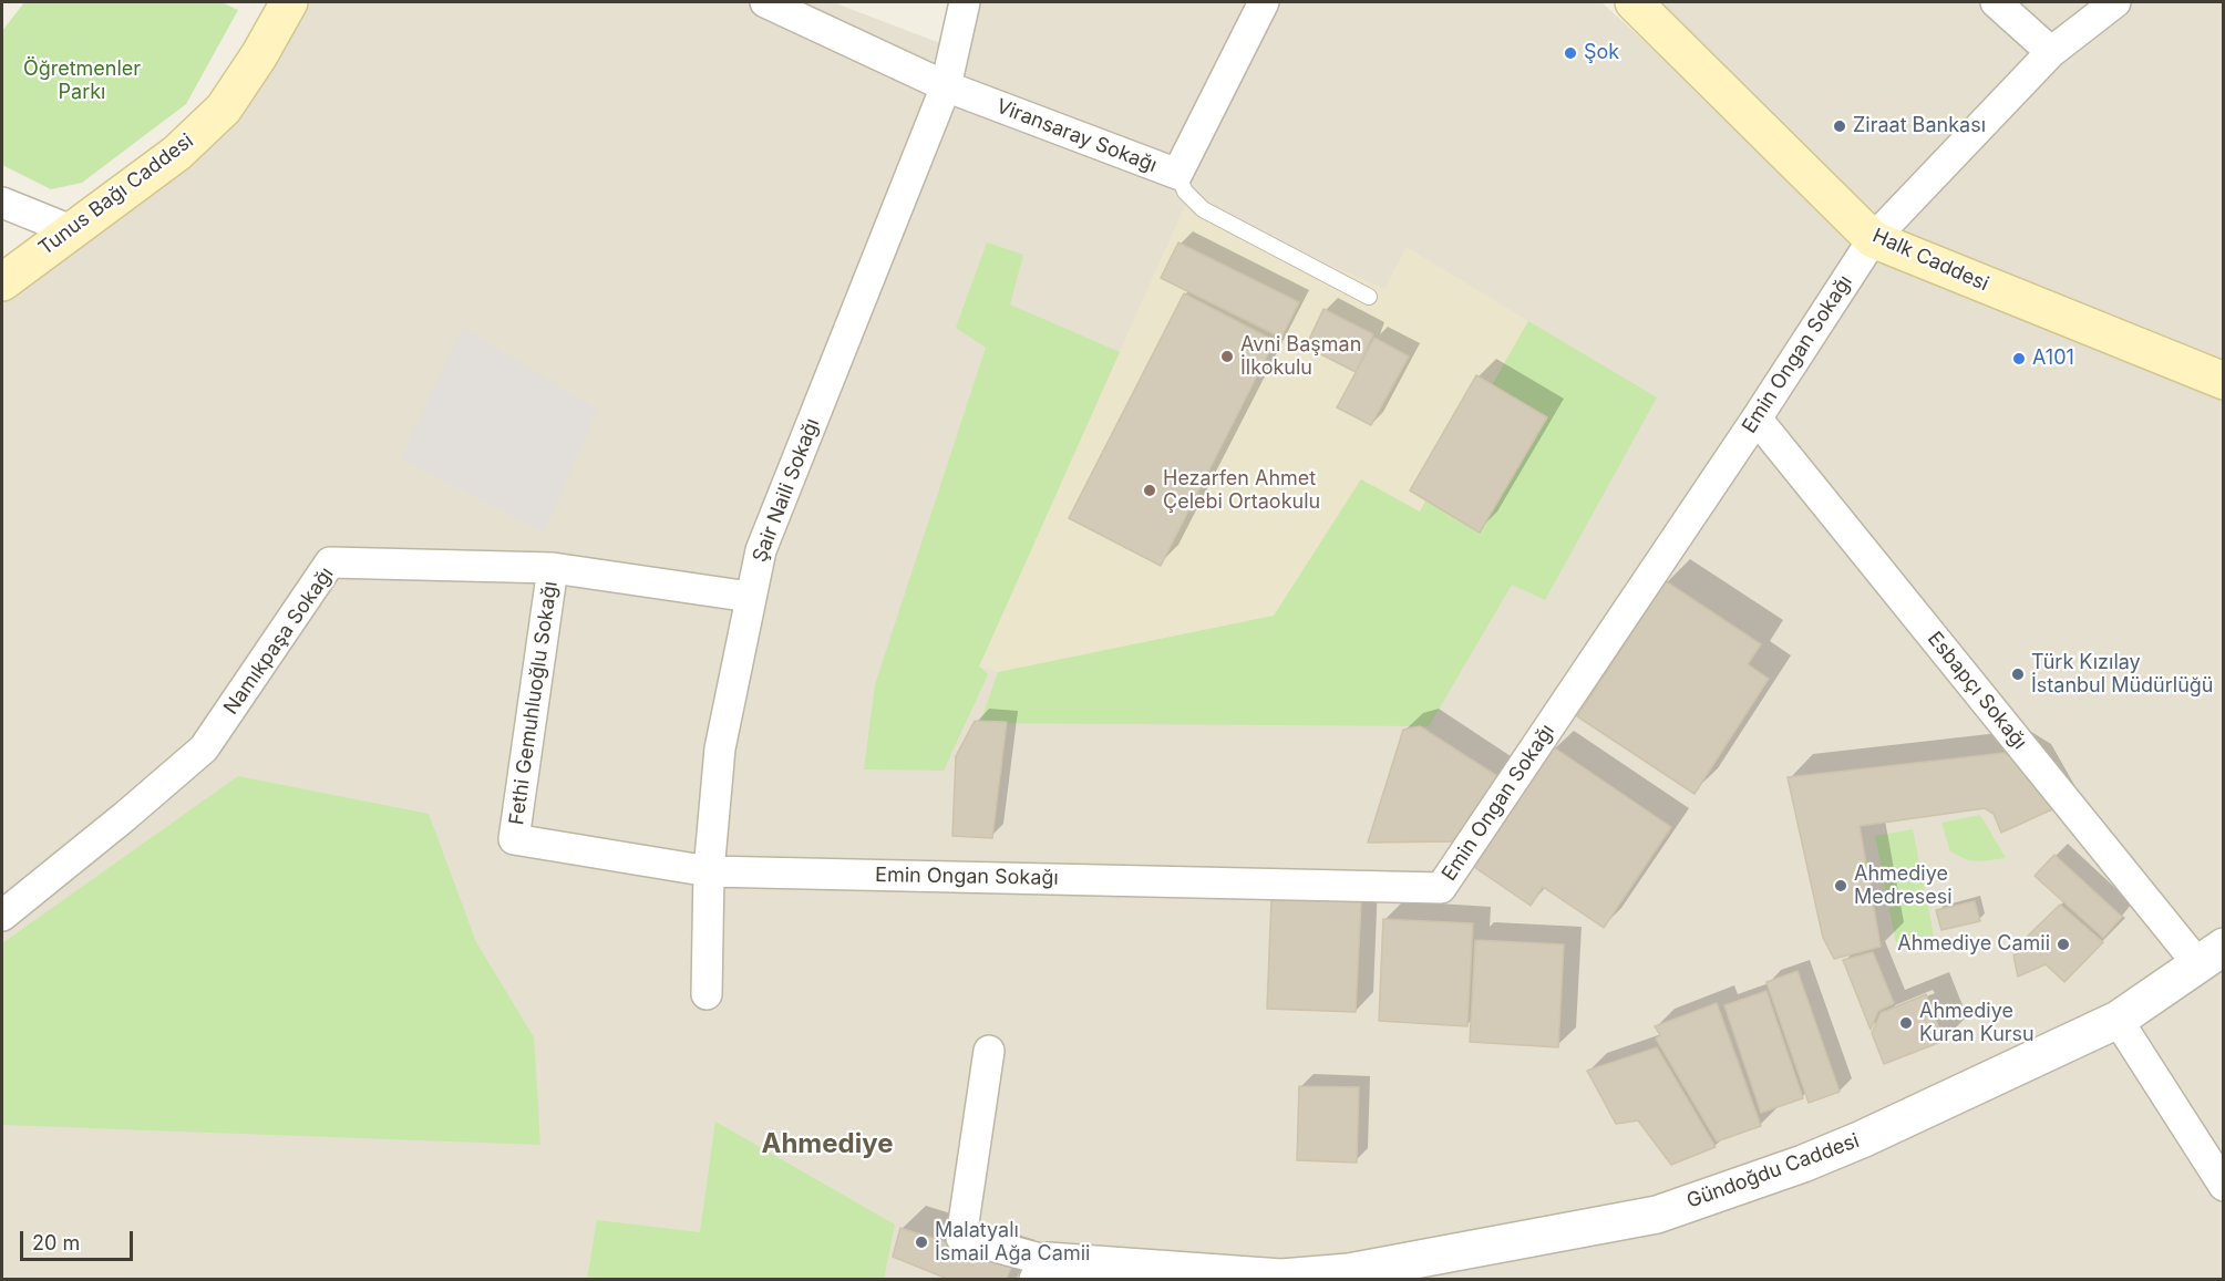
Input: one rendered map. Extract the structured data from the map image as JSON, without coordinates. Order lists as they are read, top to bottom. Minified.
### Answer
{"streets":{"main road":["Tunus Bağı Caddesi","Halk Caddesi"],"street":["Viransaray Sokağı","Emin Ongan Sokağı","Şair Naili Sokağı","Namıkpaşa Sokağı","Esbapçı Sokağı","Fethi Gemuhluoğlu Sokağı","Gündoğdu Caddesi"]},"crossings":[["Viransaray Sokağı","Şair Naili Sokağı"],["Halk Caddesi","Emin Ongan Sokağı"],["Emin Ongan Sokağı","Şair Naili Sokağı"],["Emin Ongan Sokağı","Esbapçı Sokağı"],["Emin Ongan Sokağı","Fethi Gemuhluoğlu Sokağı"],["Şair Naili Sokağı","Namıkpaşa Sokağı"],["Şair Naili Sokağı","Fethi Gemuhluoğlu Sokağı"],["Namıkpaşa Sokağı","Fethi Gemuhluoğlu Sokağı"],["Esbapçı Sokağı","Gündoğdu Caddesi"]],"districts":["Ahmediye"],"parks":["Öğretmenler Parkı"],"places":["Şok","Ziraat Bankası","Avni Başman İlkokulu","A101","Hezarfen Ahmet Çelebi Ortaokulu","Türk Kızılay İstanbul Müdürlüğü","Ahmediye Medresesi","Ahmediye Camii","Ahmediye Kuran Kursu","Malatyalı İsmail Ağa Camii"],"scale_bar":"20 m"}
